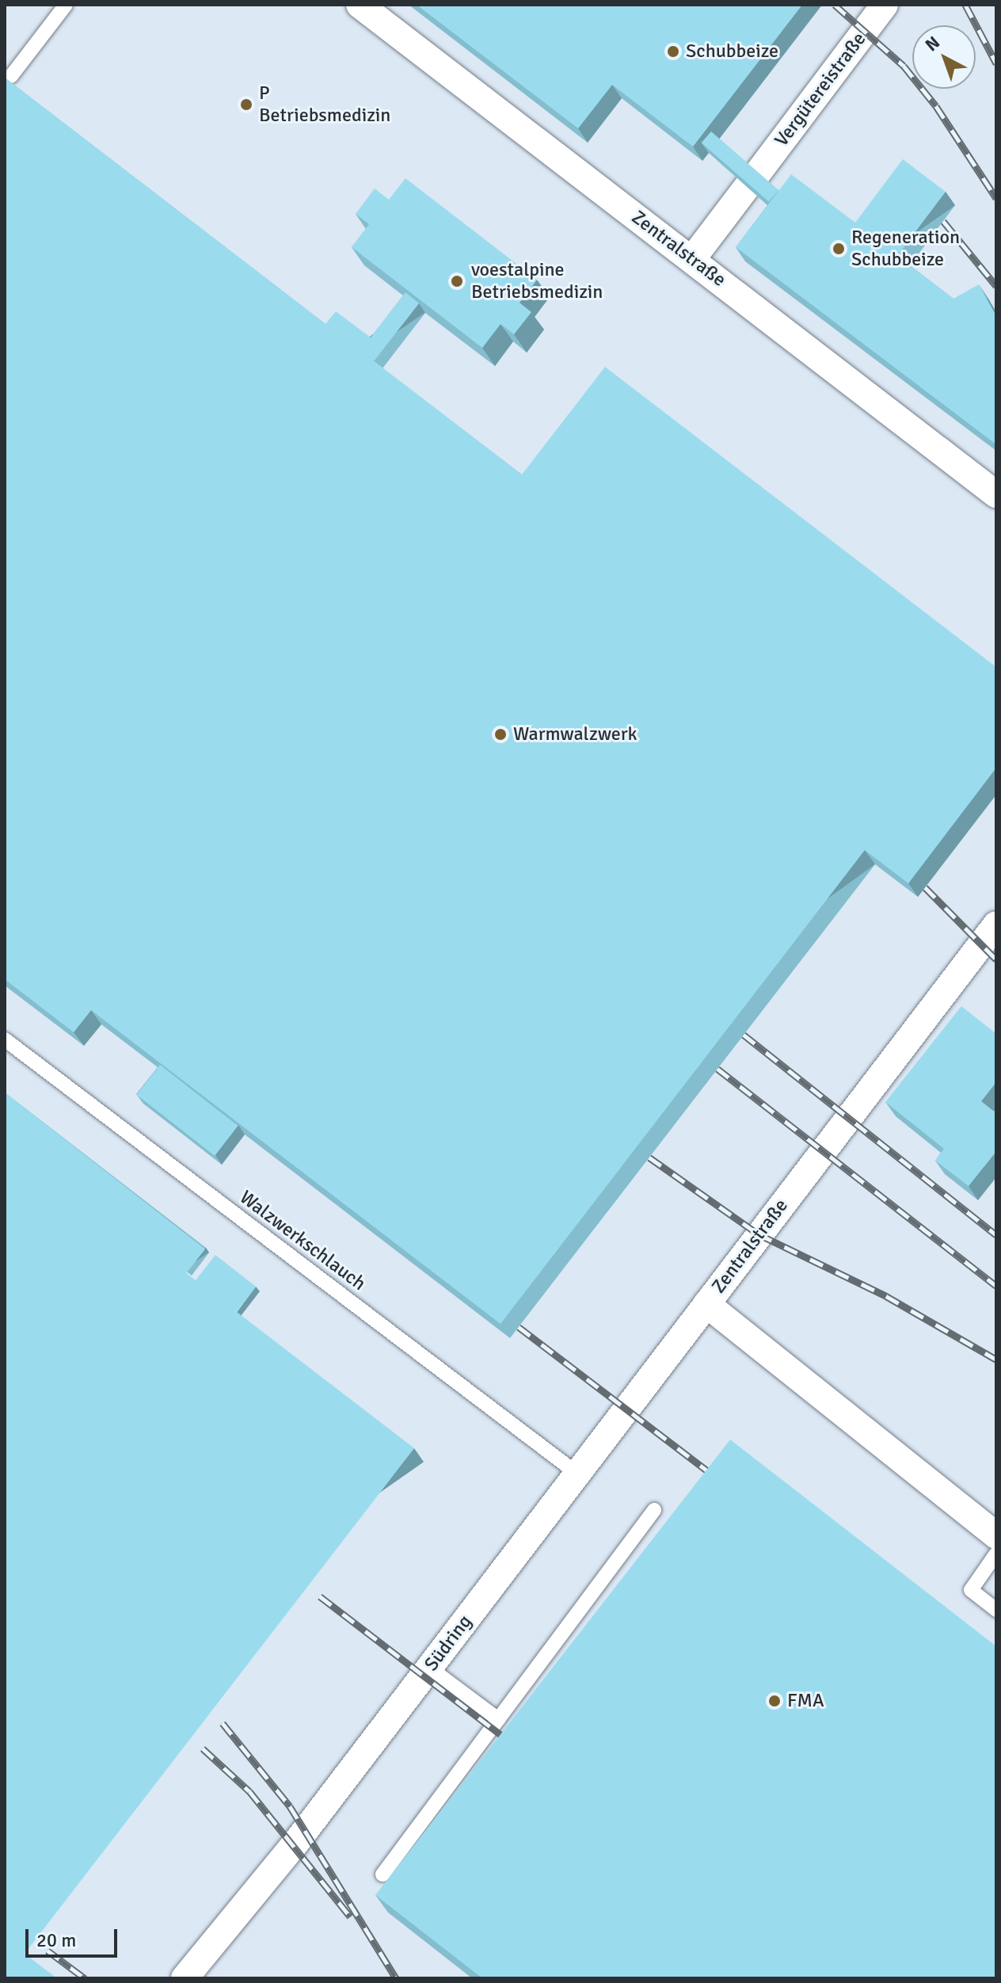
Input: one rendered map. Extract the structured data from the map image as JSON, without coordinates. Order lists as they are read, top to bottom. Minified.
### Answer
{"streets":{"street":["Vergütereistraße","Zentralstraße","Südring"],"lane":["Walzwerkschlauch"]},"crossings":[["Vergütereistraße","Zentralstraße"],["Zentralstraße","Südring"],["Walzwerkschlauch","Südring"]],"places":["Schubbeize","P Betriebsmedizin","Regeneration Schubbeize","voestalpine Betriebsmedizin","Warmwalzwerk","FMA"],"scale_bar":"20 m","north":"top left"}
